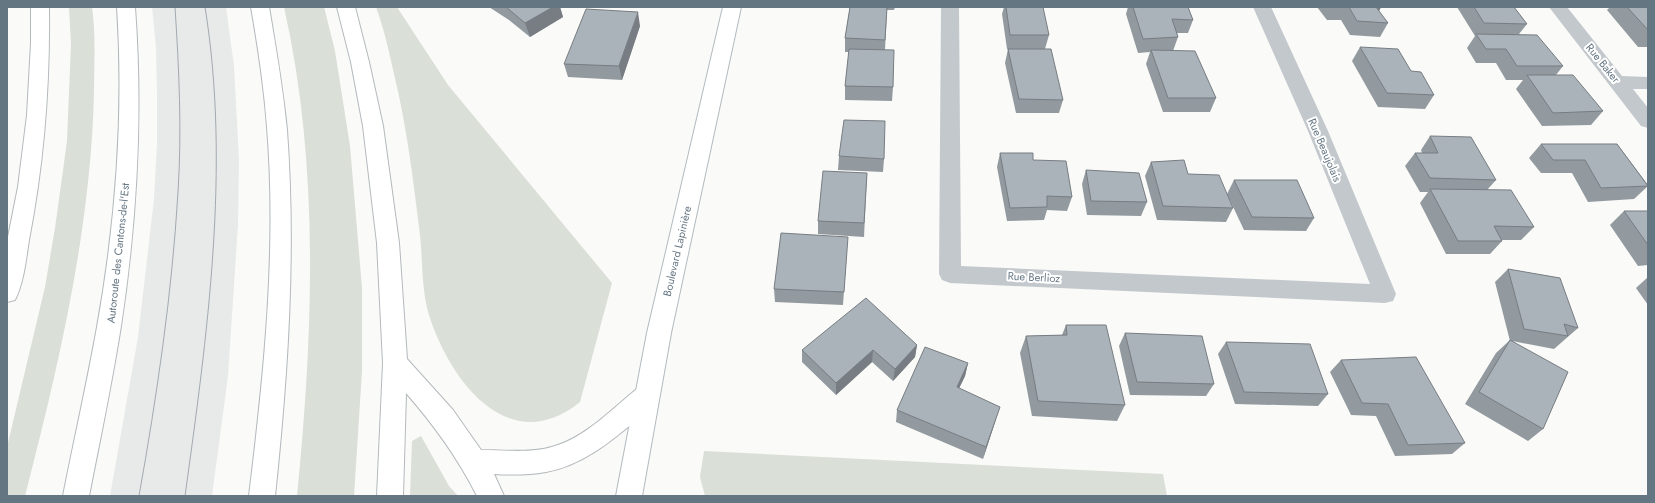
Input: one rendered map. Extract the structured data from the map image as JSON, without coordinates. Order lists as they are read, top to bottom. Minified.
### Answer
{"streets":{"main road":["Boulevard Lapinière","Autoroute des Cantons-de-l'Est"],"street":["Rue Baker","Rue Beaujolais","Rue Berlioz"]},"crossings":[["Rue Beaujolais","Rue Berlioz"]]}
